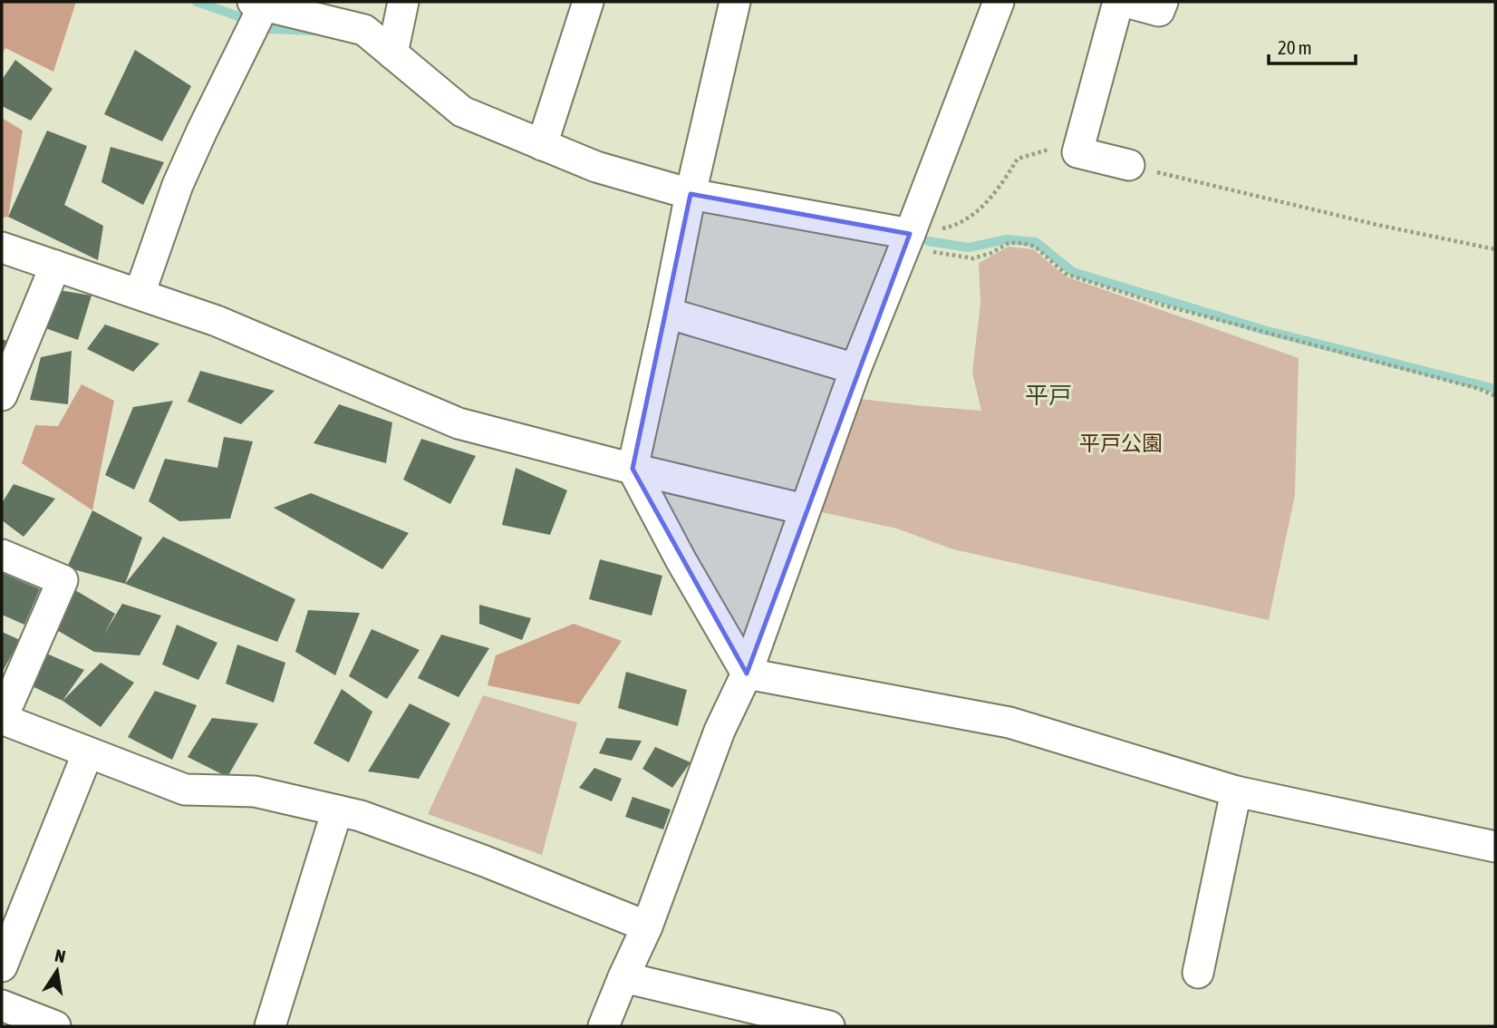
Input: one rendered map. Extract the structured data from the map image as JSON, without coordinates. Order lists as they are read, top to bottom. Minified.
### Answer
{"districts":["平戸"],"parks":["平戸公園"],"scale_bar":"20 m","north":"top"}
